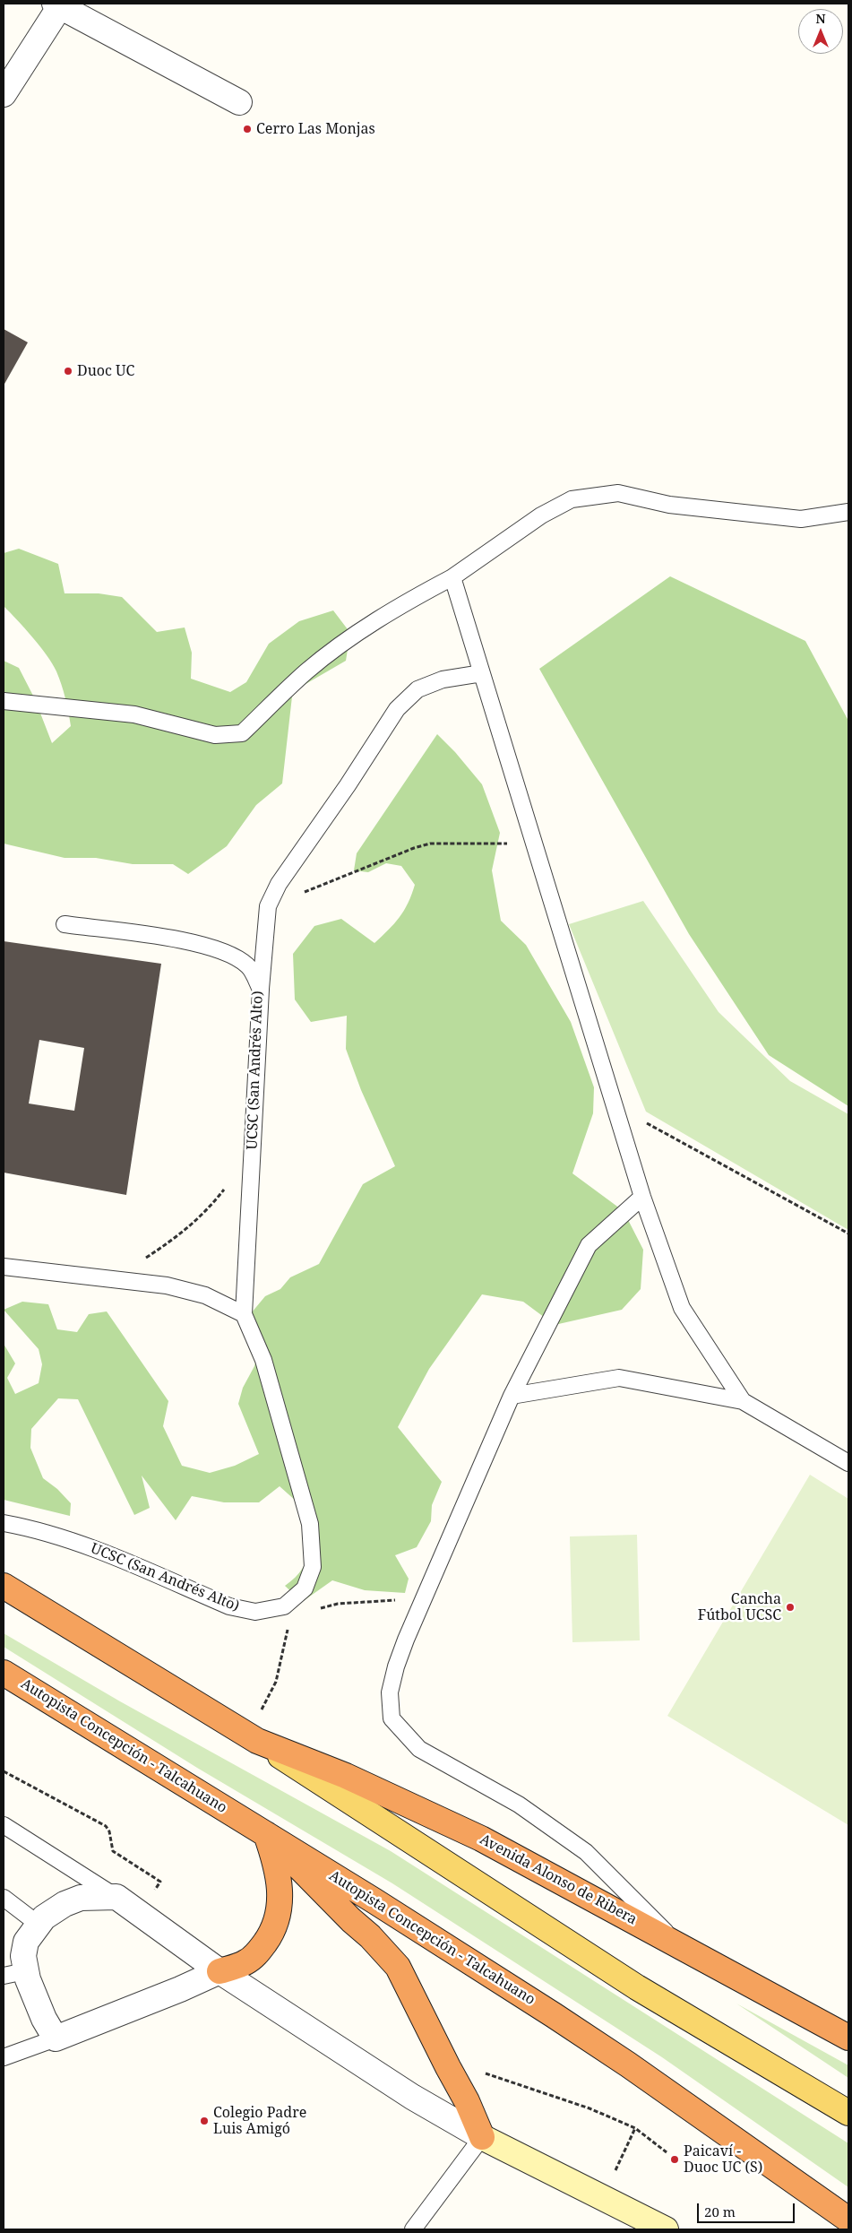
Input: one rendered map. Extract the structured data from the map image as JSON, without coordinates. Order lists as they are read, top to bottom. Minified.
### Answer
{"streets":{"highway":["Autopista Concepción - Talcahuano","Avenida Alonso de Ribera"],"lane":["UCSC (San Andrés Alto)"]},"places":["Cerro Las Monjas","Duoc UC","Cancha Fútbol UCSC","Colegio Padre Luis Amigó","Paicaví - Duoc UC (S)"],"scale_bar":"20 m","north":"top"}
